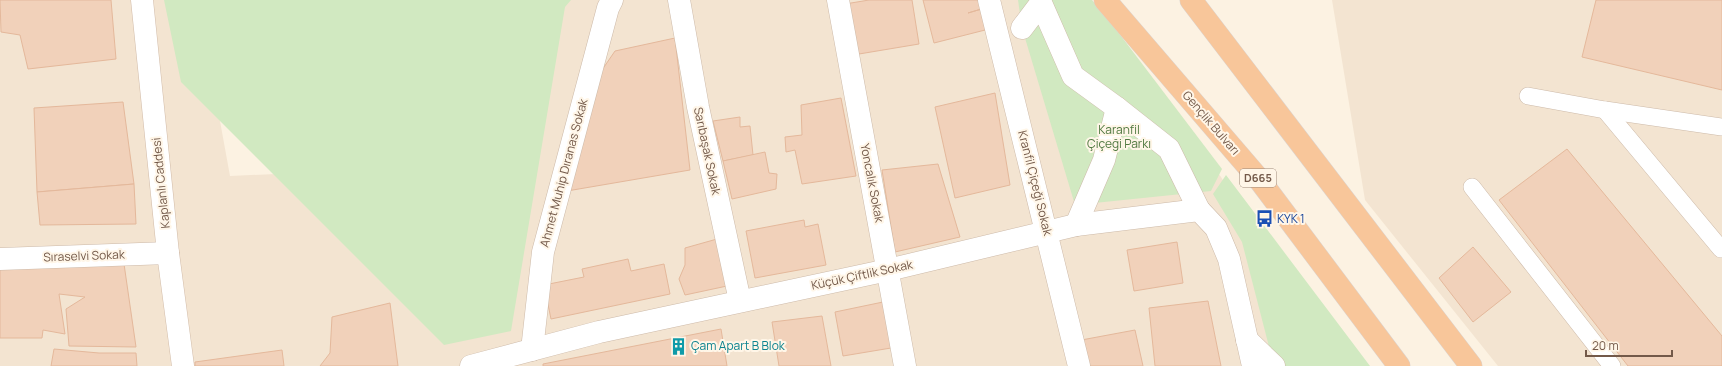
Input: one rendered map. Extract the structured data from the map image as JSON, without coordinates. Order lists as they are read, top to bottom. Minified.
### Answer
{"streets":{"highway":["Gençlik Bulvarı","D665"],"street":["Sarıbaşak Sokak","Ahmet Muhip Dıranas Sokak","Kaplanlı Caddesi","Yoncalık Sokak","Kranfil Çiçeği Sokak","Sıraselvi Sokak","Küçük Çiftlik Sokak"]},"crossings":[["Sarıbaşak Sokak","Küçük Çiftlik Sokak"],["Ahmet Muhip Dıranas Sokak","Küçük Çiftlik Sokak"],["Kaplanlı Caddesi","Sıraselvi Sokak"],["Yoncalık Sokak","Küçük Çiftlik Sokak"],["Kranfil Çiçeği Sokak","Küçük Çiftlik Sokak"]],"parks":["Karanfil Çiçeği Parkı"],"places":{"bus stop":["KYK 1"],"building":["Çam Apart B Blok"]},"scale_bar":"20 m"}
